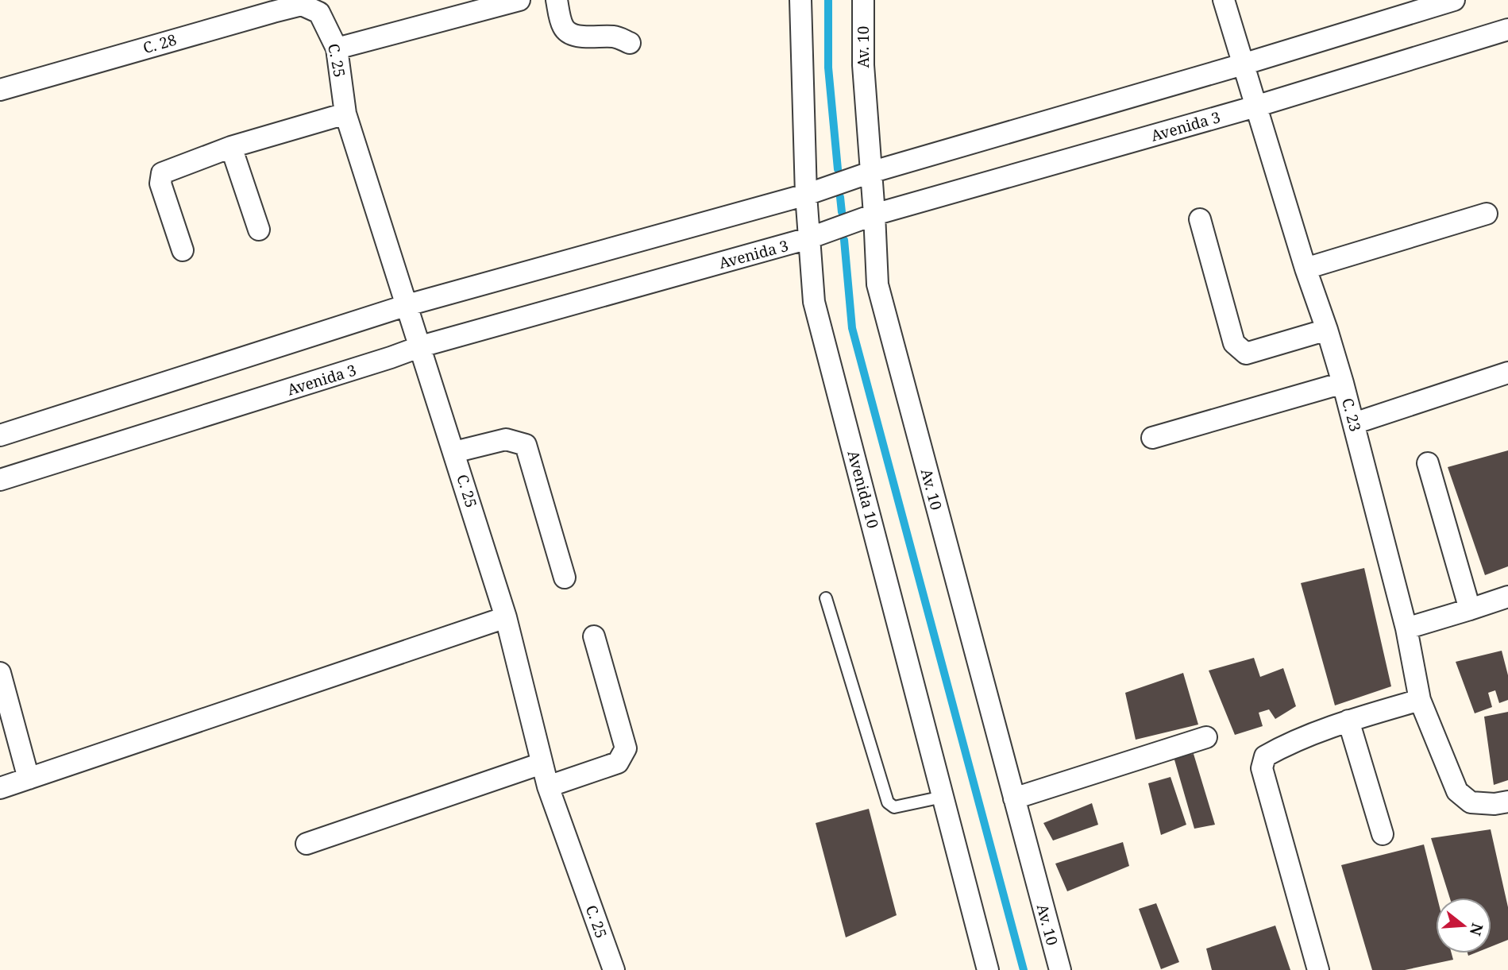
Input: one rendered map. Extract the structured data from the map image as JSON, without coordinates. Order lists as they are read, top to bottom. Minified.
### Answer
{"streets":{"street":["C. 28","Av. 10","C. 25","Avenida 3","C. 23","Avenida 10"]},"crossings":[["C. 28","C. 25"],["Av. 10","Avenida 3"],["C. 25","Avenida 3"],["Avenida 3","C. 23"],["Avenida 3","Avenida 10"]],"north":"right"}
